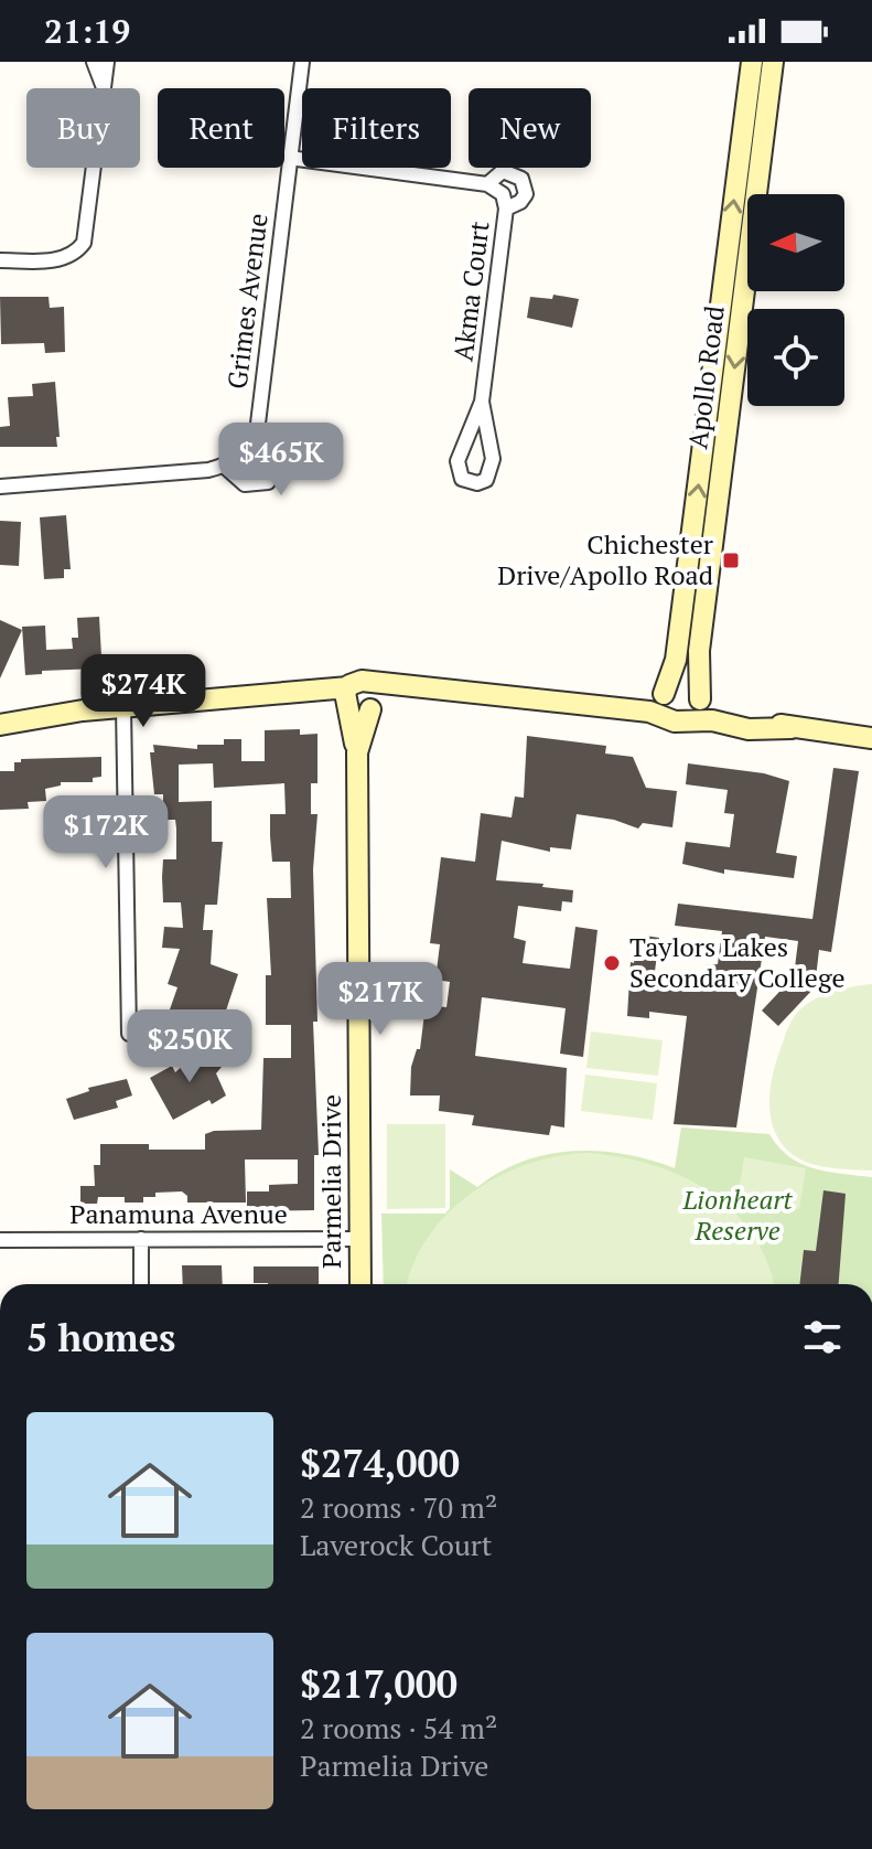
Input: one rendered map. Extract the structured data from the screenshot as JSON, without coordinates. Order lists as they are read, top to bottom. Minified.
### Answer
{"streets":{"street":["Akma Court","Grimes Avenue","Apollo Road","Parmelia Drive","Panamuna Avenue"]},"crossings":[["Akma Court","Grimes Avenue"],["Parmelia Drive","Panamuna Avenue"]],"parks":["Lionheart Reserve"],"places":{"transit":["Chichester Drive/Apollo Road"],"other":["Taylors Lakes Secondary College"]},"north":"left","page":{"status":"21:19","chip":["Buy","Rent","Filters","New"],"price":["$465K","$274K","$172K","$217K","$250K"],"heading":"5 homes","list":[{"name":"$274,000","note":"2 rooms · 70 m² · Laverock Court"},{"name":"$217,000","note":"2 rooms · 54 m² · Parmelia Drive"}]}}
